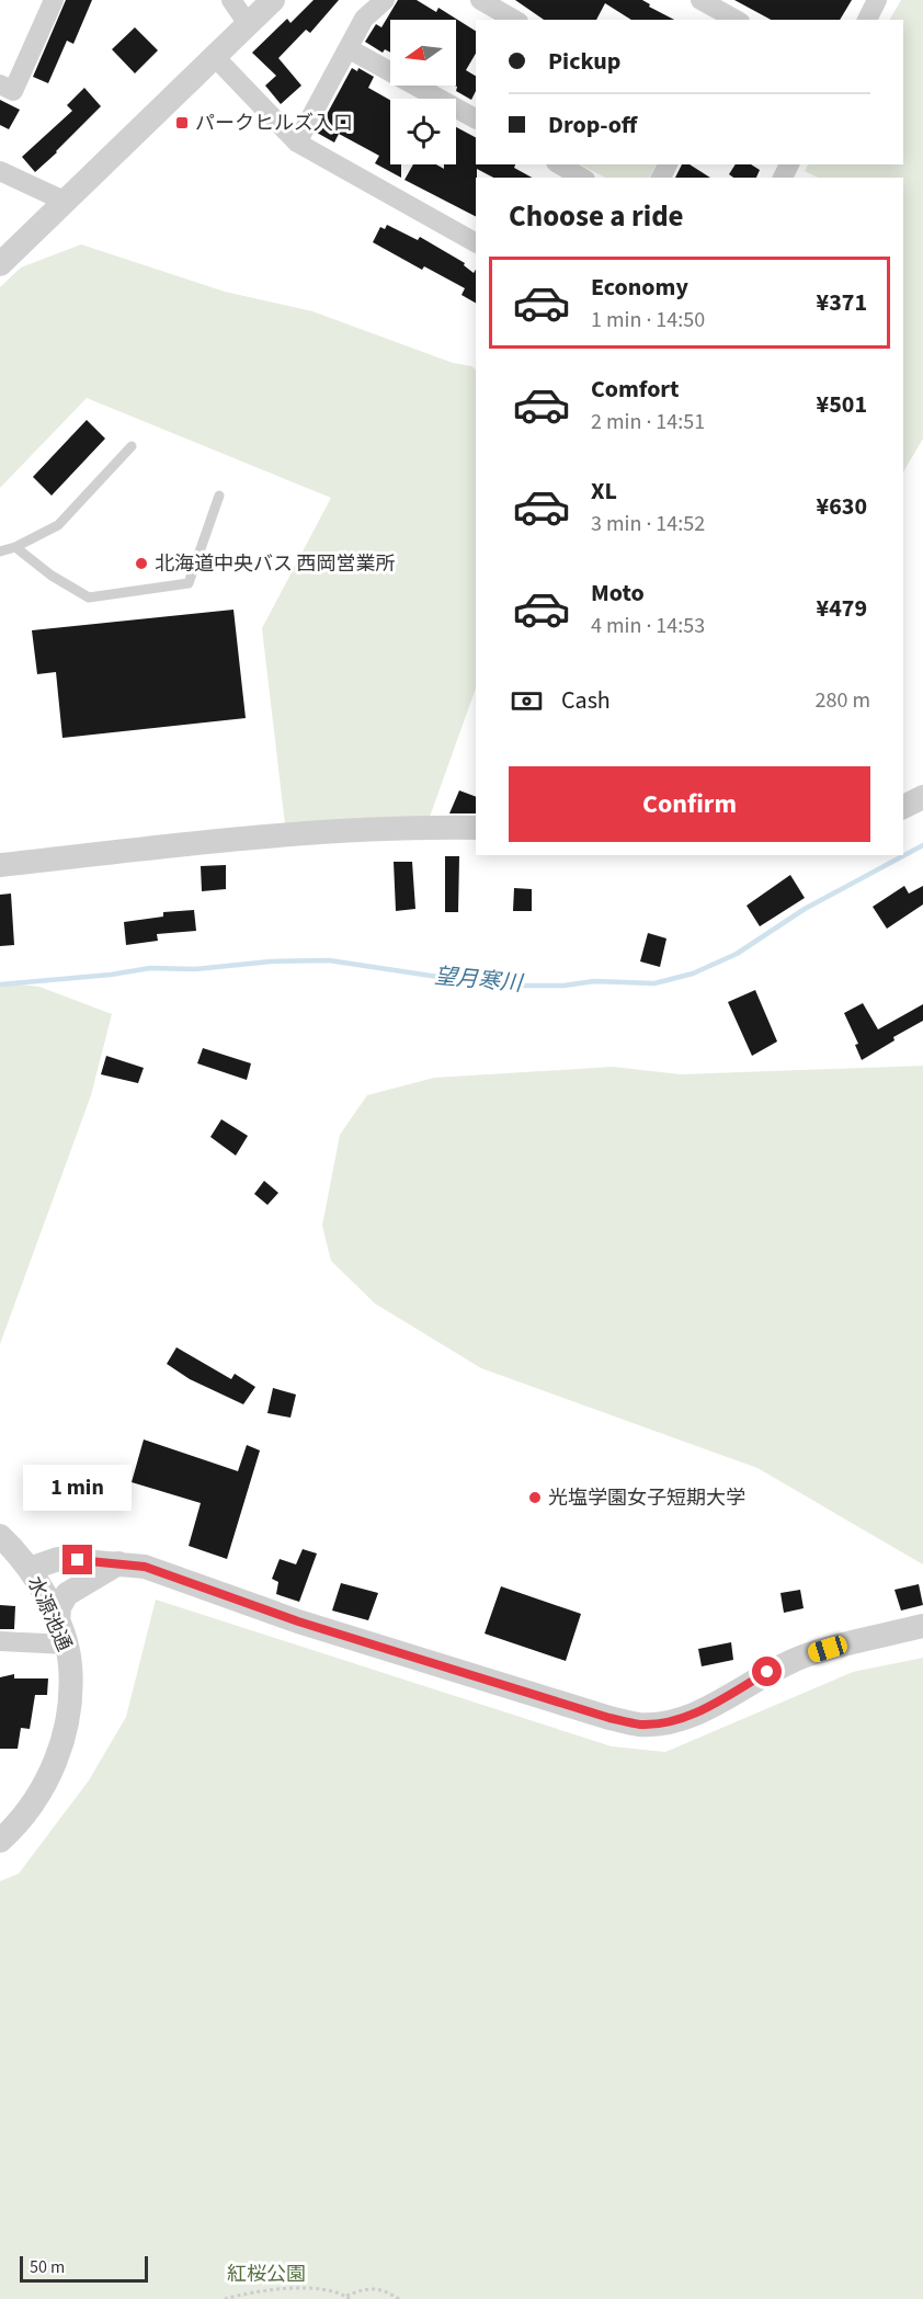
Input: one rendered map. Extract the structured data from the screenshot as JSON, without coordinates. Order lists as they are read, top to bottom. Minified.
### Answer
{"streets":{"street":["水源池通"]},"water":["望月寒川"],"parks":["紅桜公園"],"places":{"transit":["パークヒルズ入口"],"other":["北海道中央バス 西岡営業所","光塩学園女子短期大学"]},"scale_bar":"50 m","north":"left","page":{"banner":["Pickup","Drop-off"],"heading":"Choose a ride","list":[{"name":"Economy","note":"1 min · 14:50","value":"¥371"},{"name":"Comfort","note":"2 min · 14:51","value":"¥501"},{"name":"XL","note":"3 min · 14:52","value":"¥630"},{"name":"Moto","note":"4 min · 14:53","value":"¥479"}],"pay":["Cash","280 m"],"buttons":"Confirm","bubble":"1 min","scale":"50 m"}}
